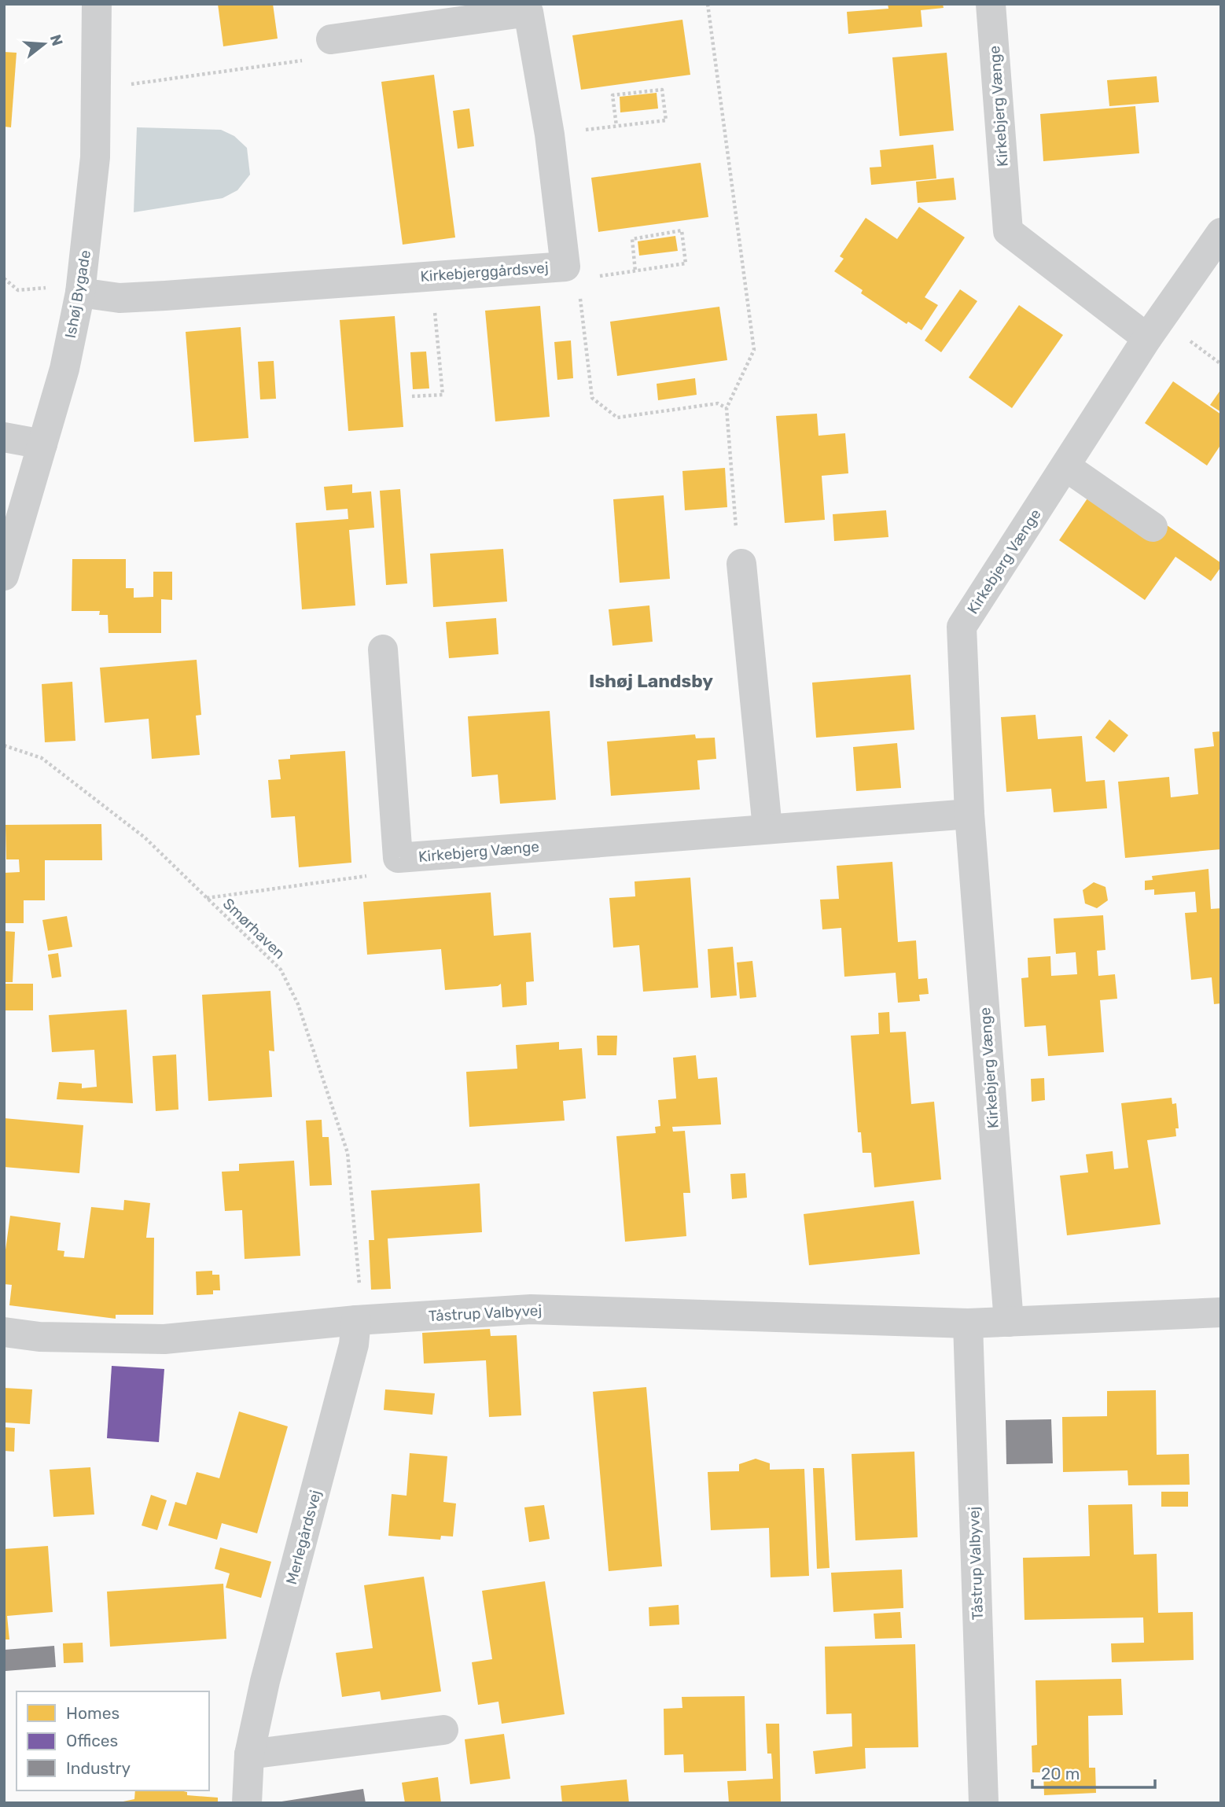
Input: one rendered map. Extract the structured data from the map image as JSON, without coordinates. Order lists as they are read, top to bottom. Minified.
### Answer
{"streets":{"street":["Kirkebjerg Vænge","Kirkebjerggårdsvej","Ishøj Bygade","Tåstrup Valbyvej","Merlegårdsvej"],"path":["Smørhaven"]},"crossings":[["Kirkebjerg Vænge","Tåstrup Valbyvej"],["Kirkebjerggårdsvej","Ishøj Bygade"],["Smørhaven","Tåstrup Valbyvej"],["Smørhaven","Merlegårdsvej"],["Tåstrup Valbyvej","Merlegårdsvej"]],"districts":["Ishøj Landsby"],"legend":["Homes","Offices","Industry"],"scale_bar":"20 m","north":"right"}
